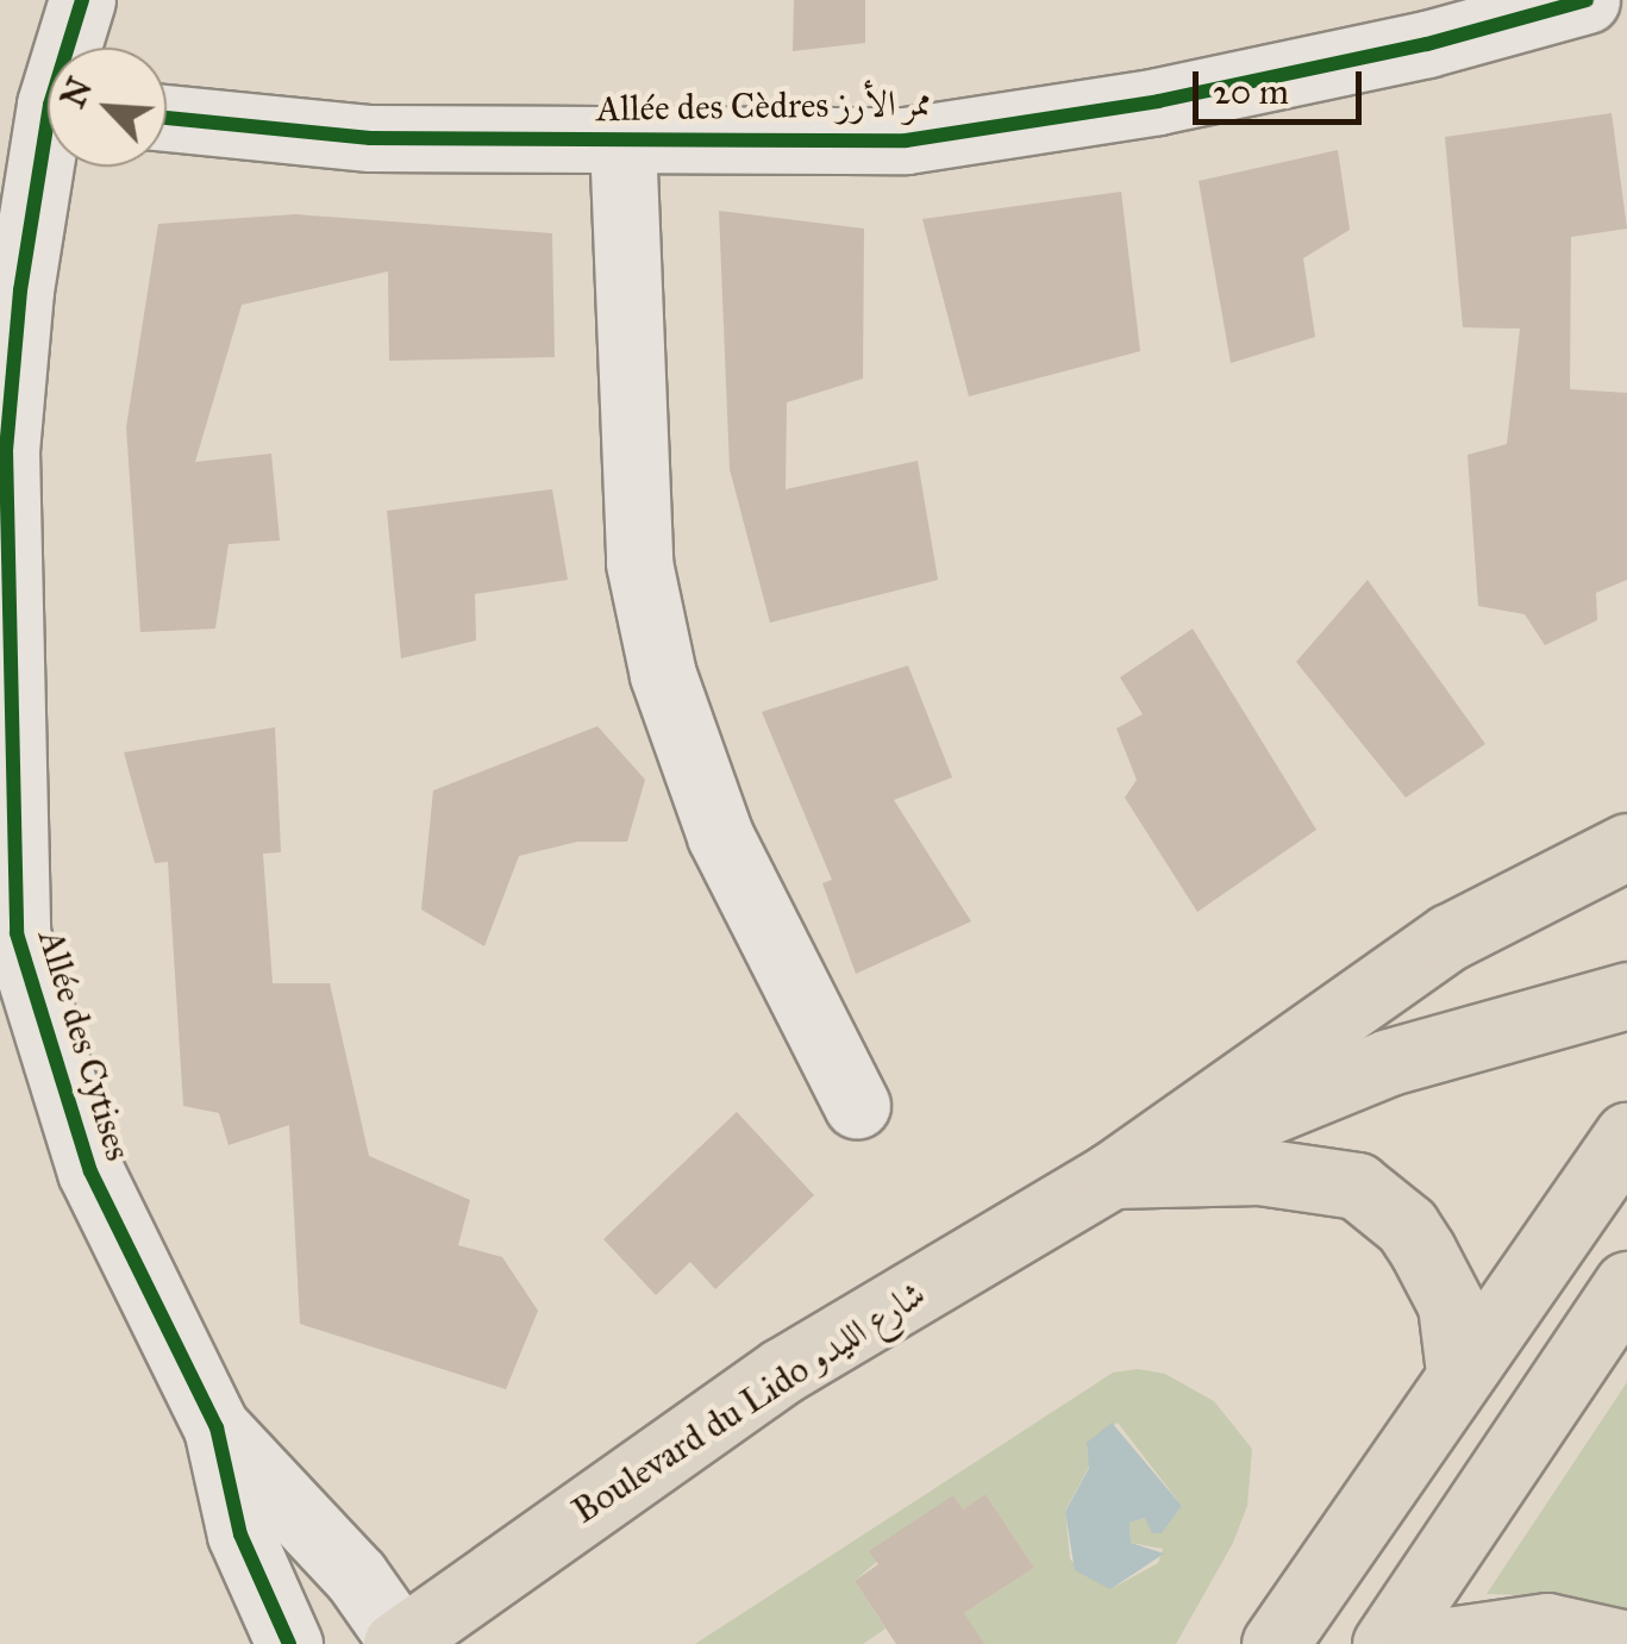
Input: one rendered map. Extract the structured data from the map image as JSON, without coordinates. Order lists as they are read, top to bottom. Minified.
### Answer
{"streets":{"main road":["Boulevard du Lido شارع الليدو"],"street":["Allée des Cèdres ممر الأرز","Allée des Cytises"]},"crossings":[["Allée des Cytises","Boulevard du Lido شارع الليدو"]],"scale_bar":"20 m","north":"top left"}
